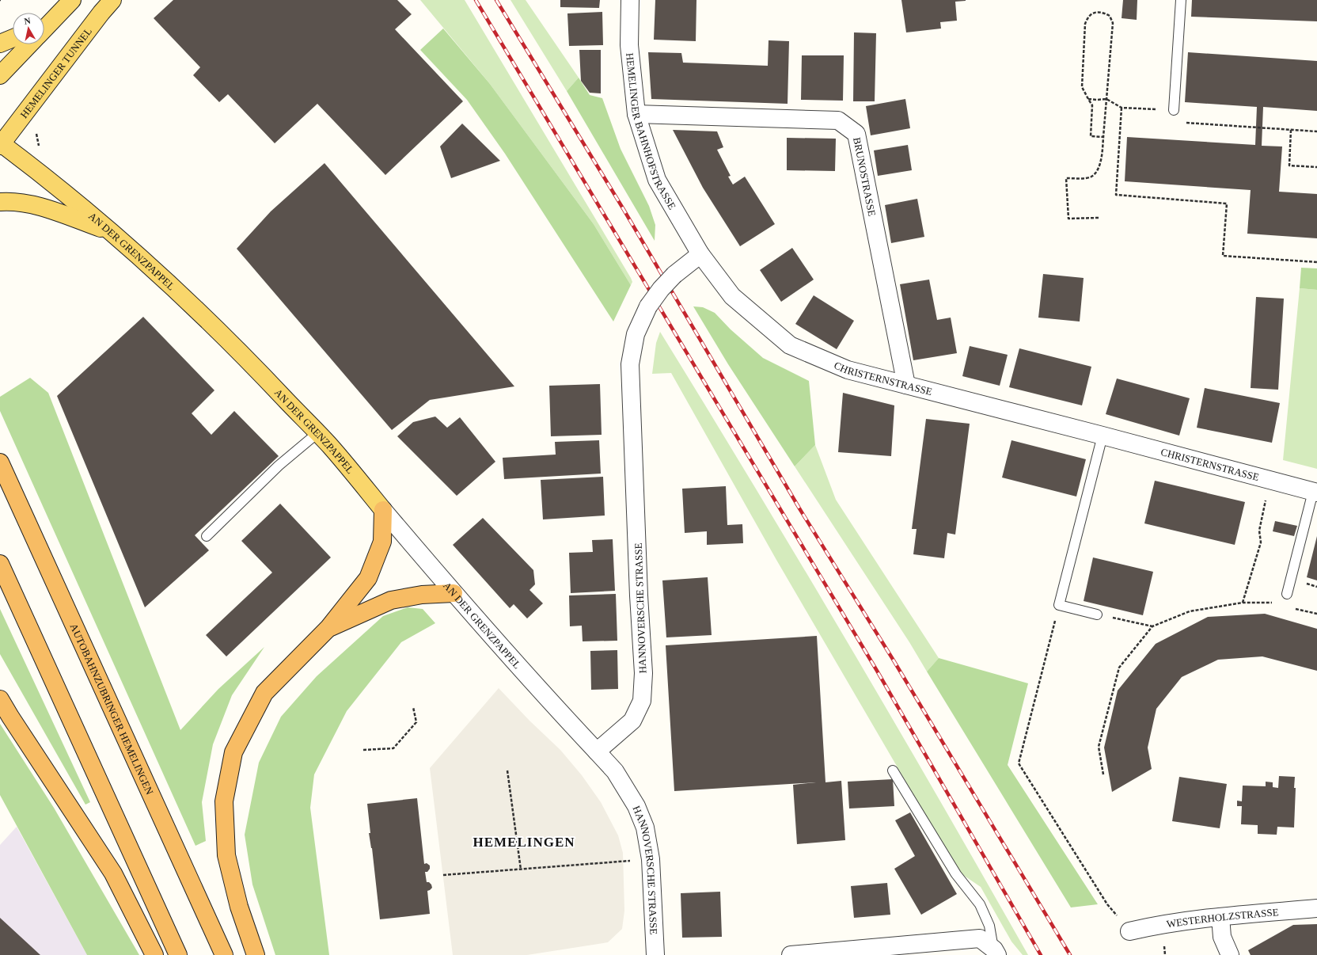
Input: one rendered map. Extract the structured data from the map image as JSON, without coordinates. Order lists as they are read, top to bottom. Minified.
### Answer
{"streets":{"highway":["AUTOBAHNZUBRINGER HEMELINGEN"],"main road":["HEMELINGER TUNNEL","AN DER GRENZPAPPEL"],"street":["HEMELINGER BAHNHOFSTRASSE","BRUNOSTRASSE","CHRISTERNSTRASSE","HANNOVERSCHE STRASSE","WESTERHOLZSTRASSE"]},"crossings":[["HEMELINGER TUNNEL","AN DER GRENZPAPPEL"],["HEMELINGER BAHNHOFSTRASSE","BRUNOSTRASSE"],["HEMELINGER BAHNHOFSTRASSE","CHRISTERNSTRASSE"],["HEMELINGER BAHNHOFSTRASSE","HANNOVERSCHE STRASSE"],["BRUNOSTRASSE","CHRISTERNSTRASSE"],["AN DER GRENZPAPPEL","HANNOVERSCHE STRASSE"],["CHRISTERNSTRASSE","HANNOVERSCHE STRASSE"]],"districts":["HEMELINGEN"],"north":"top"}
